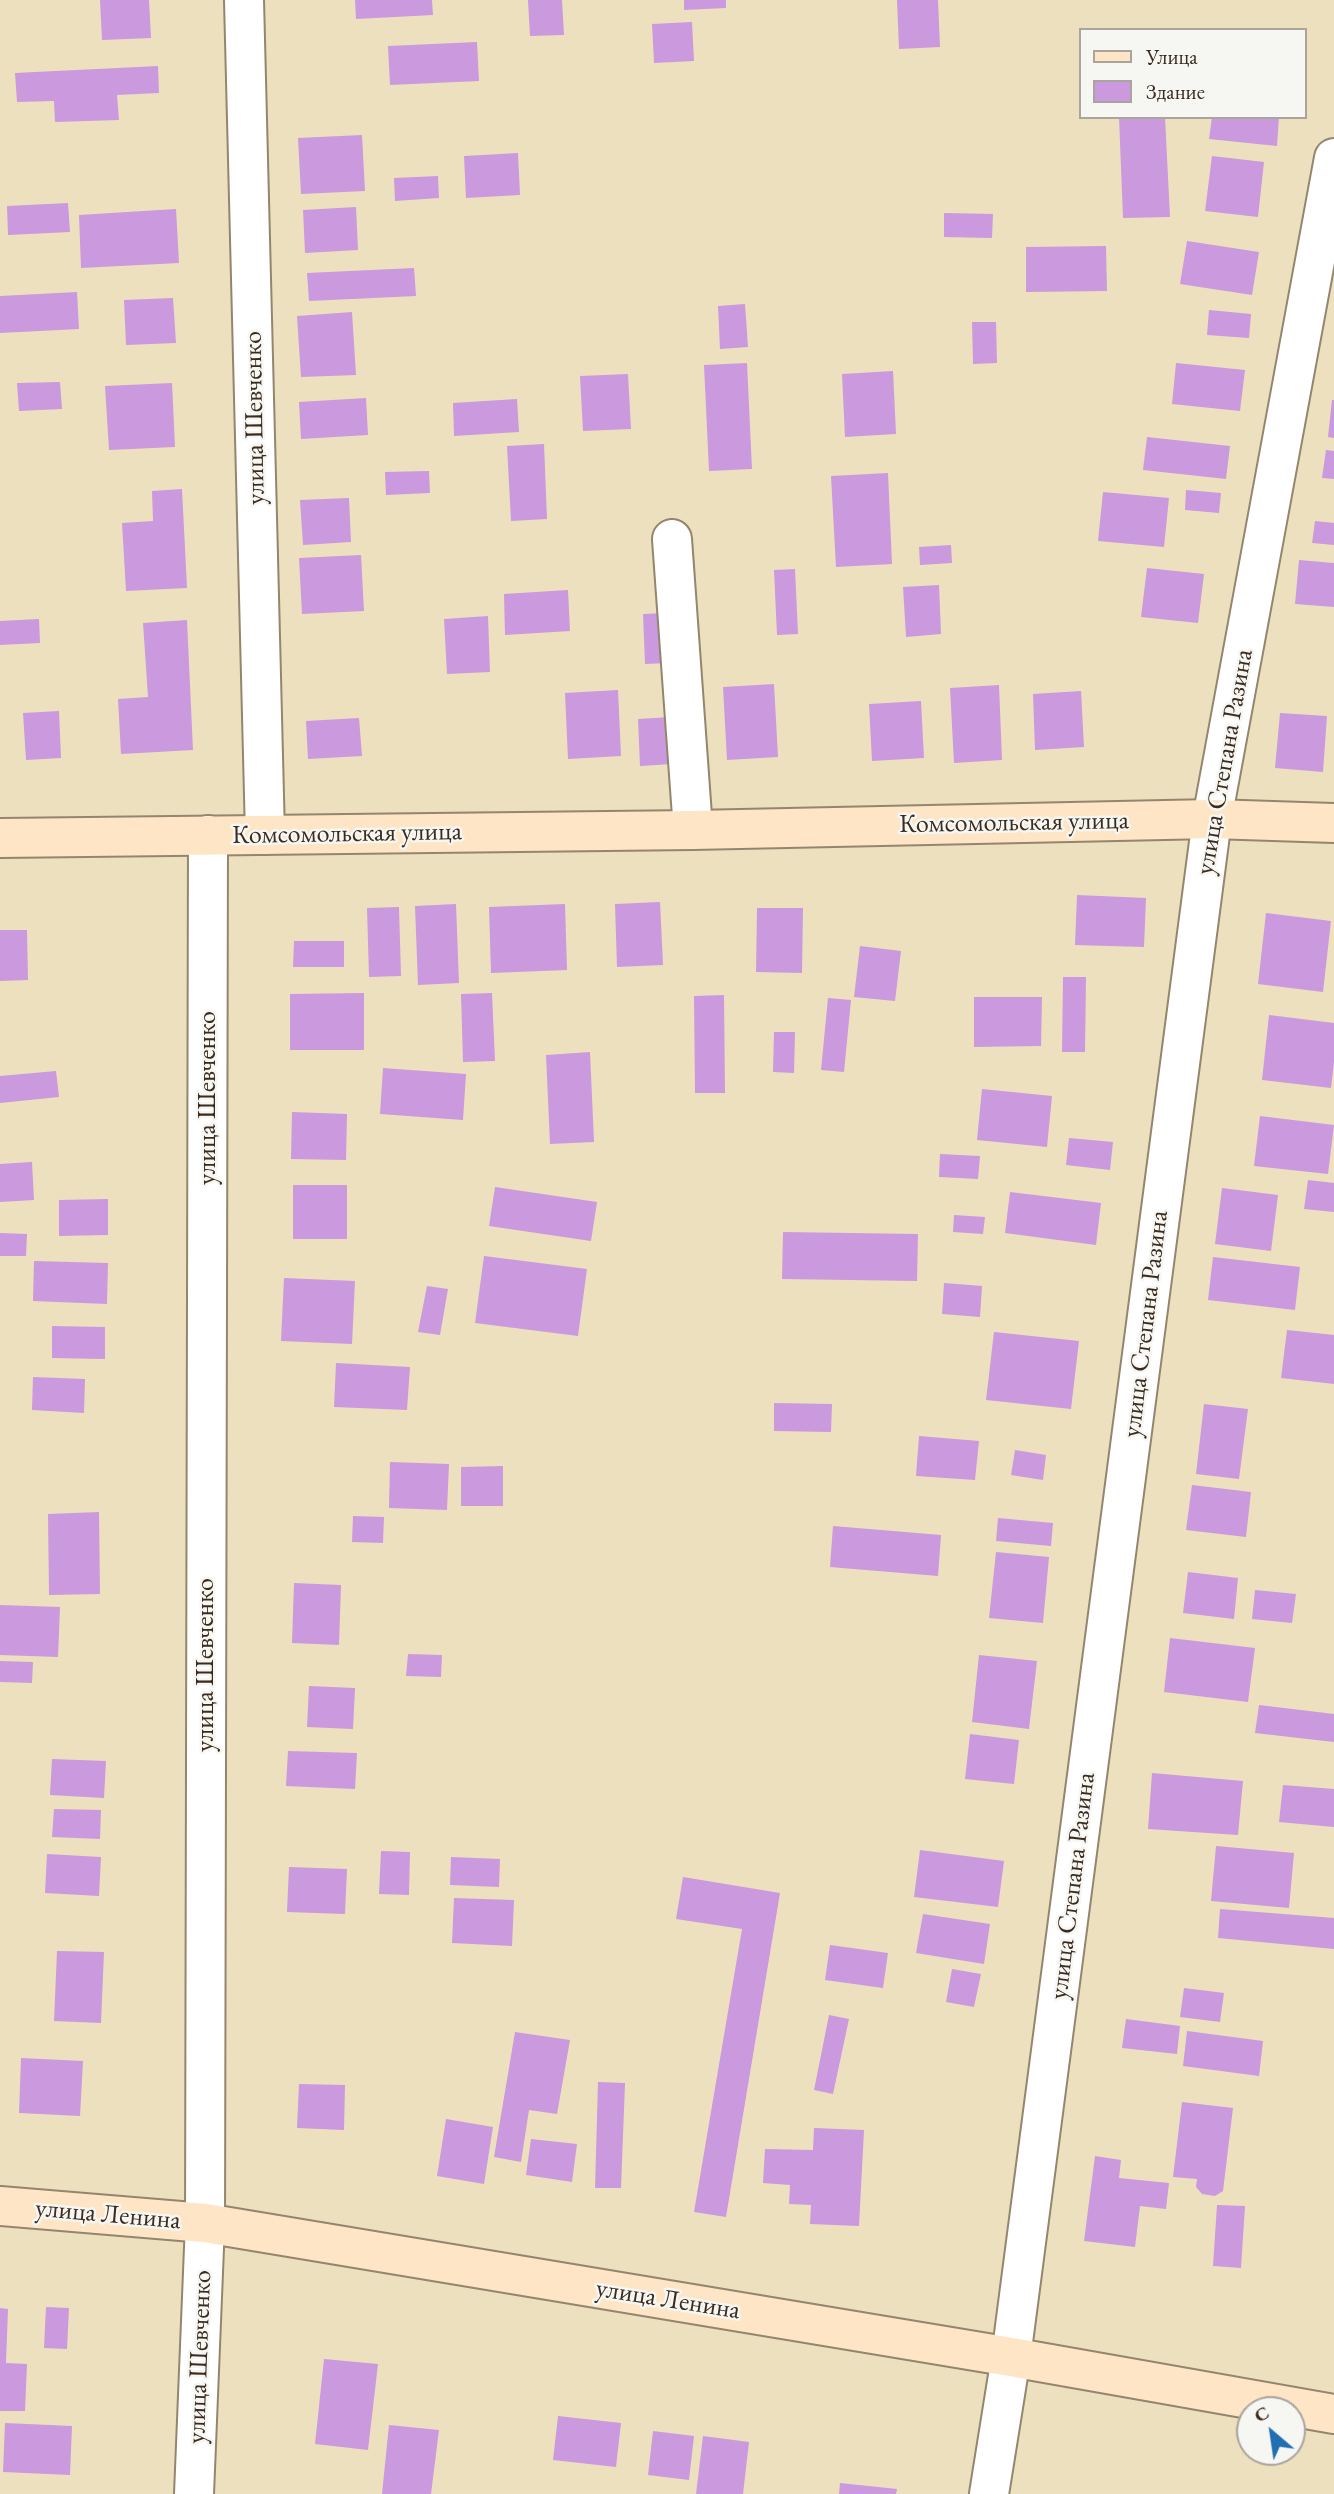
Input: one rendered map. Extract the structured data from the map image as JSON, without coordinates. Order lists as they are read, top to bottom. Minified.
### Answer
{"streets":{"main road":["Комсомольская улица","улица Ленина"],"street":["улица Шевченко","улица Степана Разина"]},"crossings":[["улица Шевченко","Комсомольская улица"],["улица Шевченко","улица Ленина"],["улица Степана Разина","Комсомольская улица"],["улица Степана Разина","улица Ленина"]],"legend":["Улица","Здание"],"north":"top left"}
